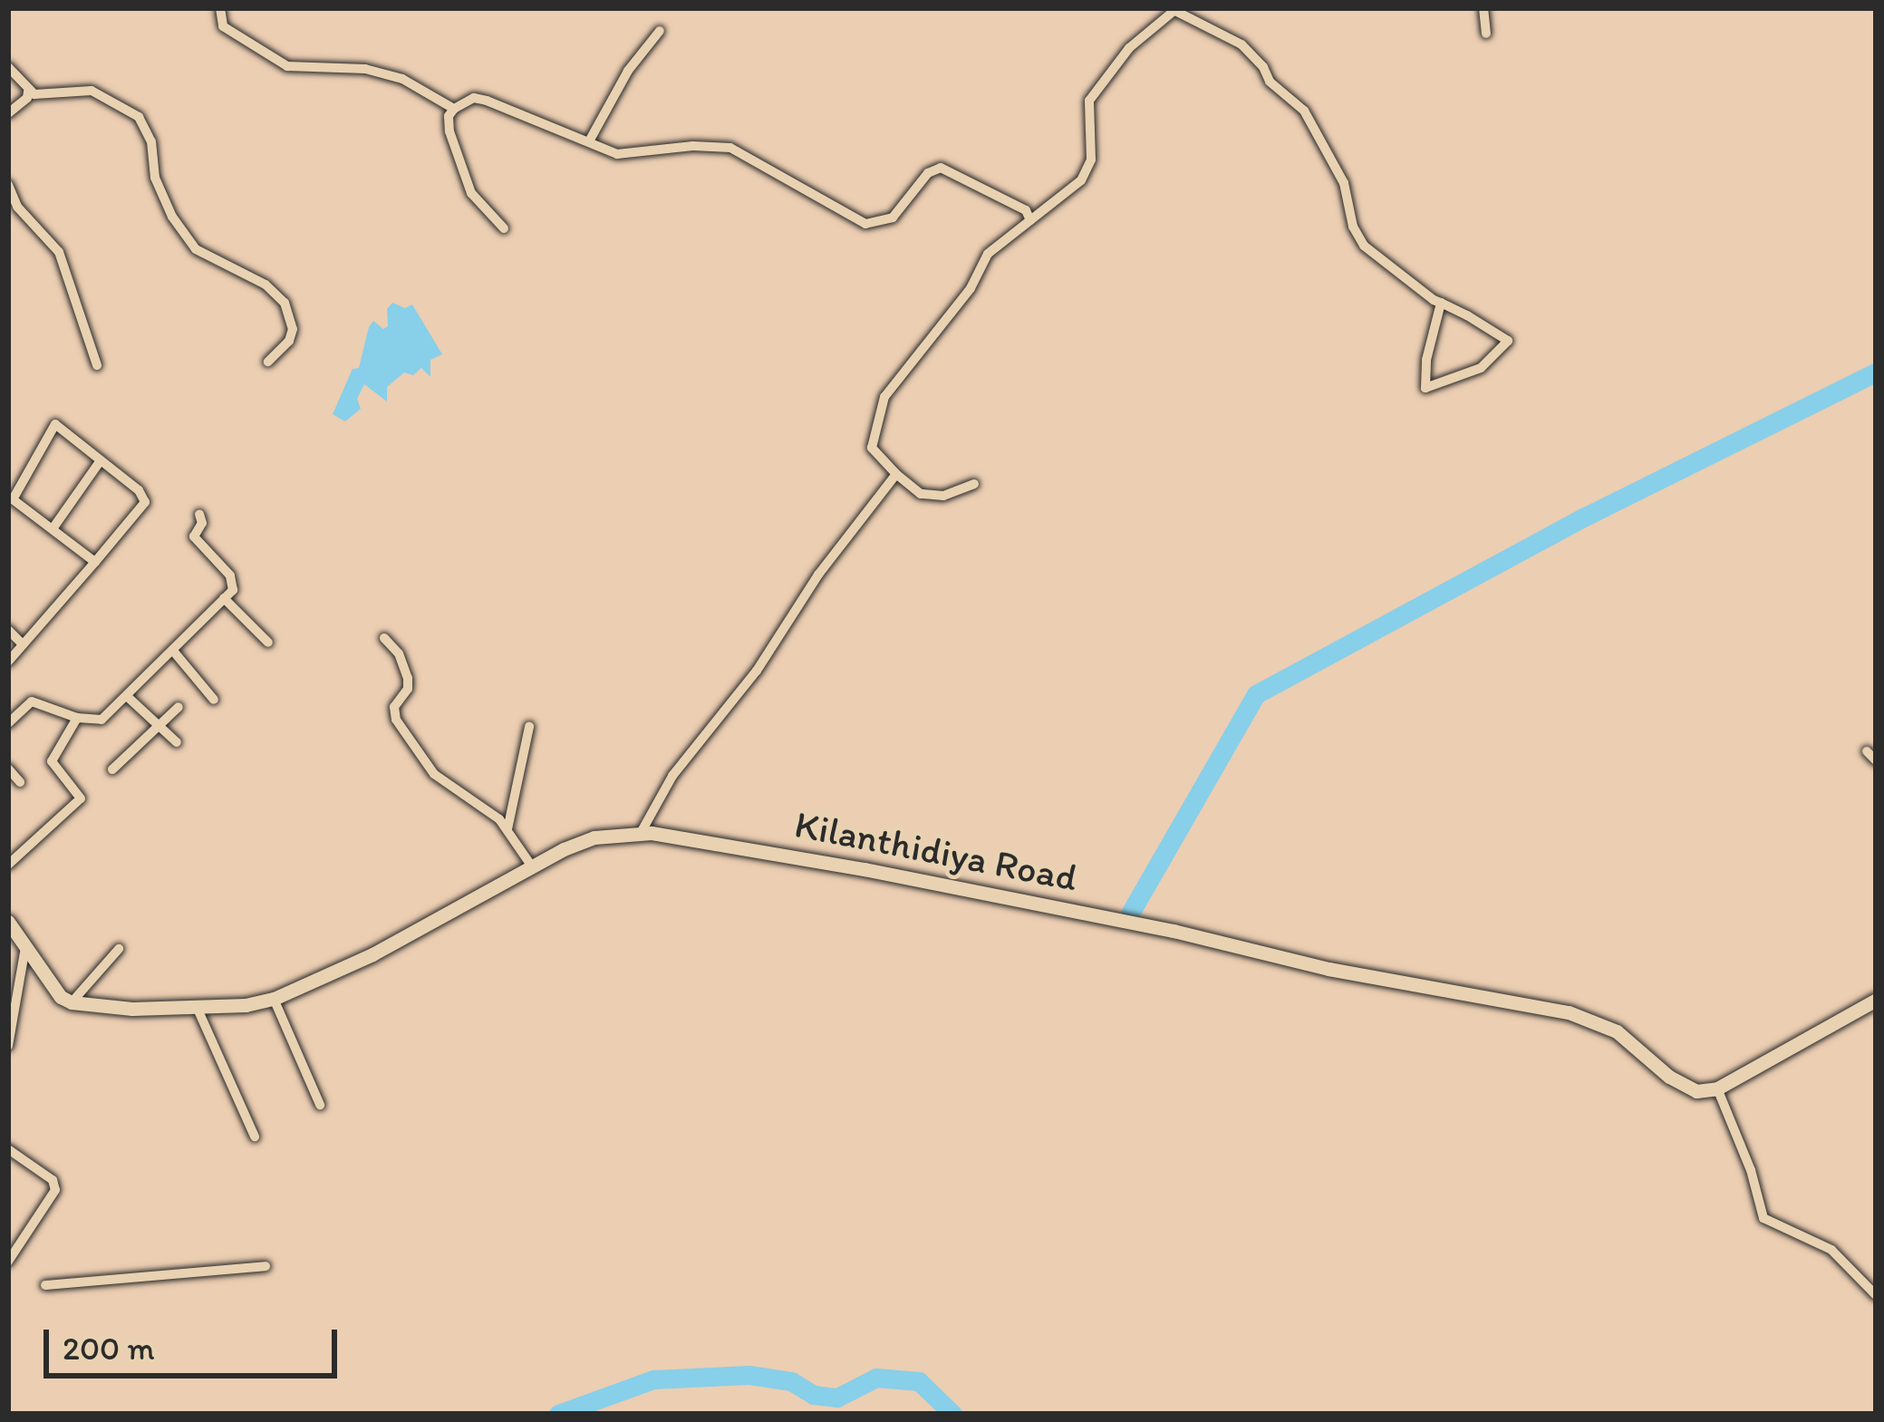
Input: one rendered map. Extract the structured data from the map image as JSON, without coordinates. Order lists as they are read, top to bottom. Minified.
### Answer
{"streets":{"street":["Kilanthidiya Road"]},"scale_bar":"200 m"}
